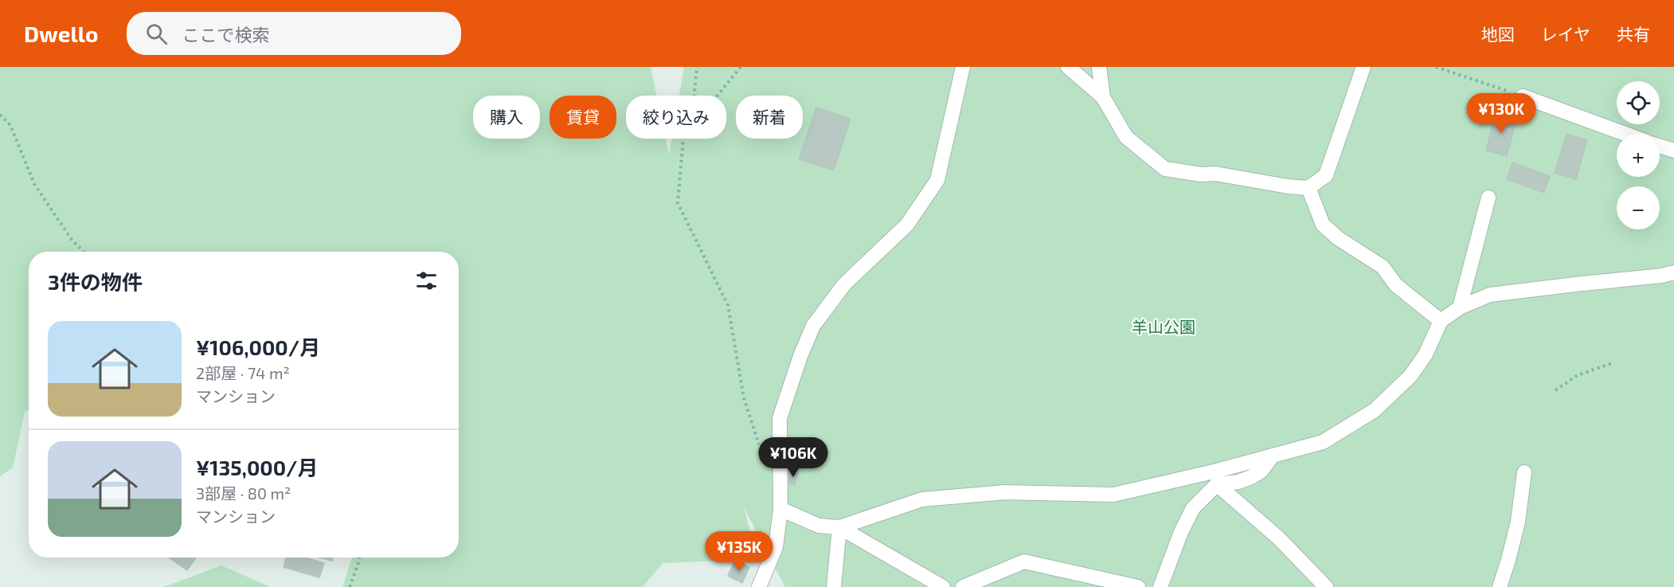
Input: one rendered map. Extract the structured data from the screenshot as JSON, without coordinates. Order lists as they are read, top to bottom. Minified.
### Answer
{"parks":["羊山公園"],"page":{"header":"Dwello","search":"ここで検索","nav":["地図","レイヤ","共有"],"map_buttons":["+","−"],"price":["¥130K","¥106K","¥135K"],"chip":["購入","賃貸","絞り込み","新着"],"heading":"3件の物件","list":[{"name":"¥106,000/月","note":"2部屋 · 74 m² · マンション"},{"name":"¥135,000/月","note":"3部屋 · 80 m² · マンション"}]}}
